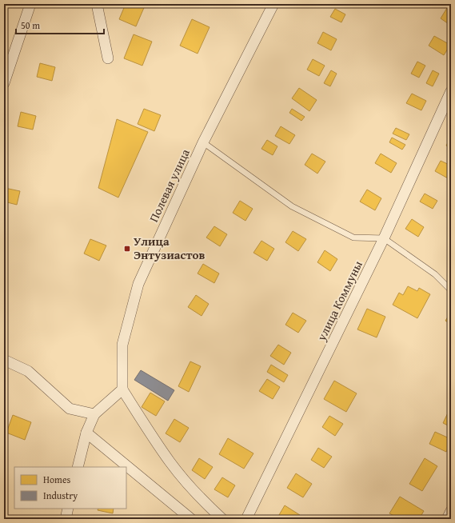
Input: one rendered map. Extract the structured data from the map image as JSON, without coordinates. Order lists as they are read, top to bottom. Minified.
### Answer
{"streets":{"street":["Полевая улица","улица Коммуны"]},"places":{"transit":["Улица Энтузиастов"]},"legend":["Homes","Industry"],"scale_bar":"50 m"}
